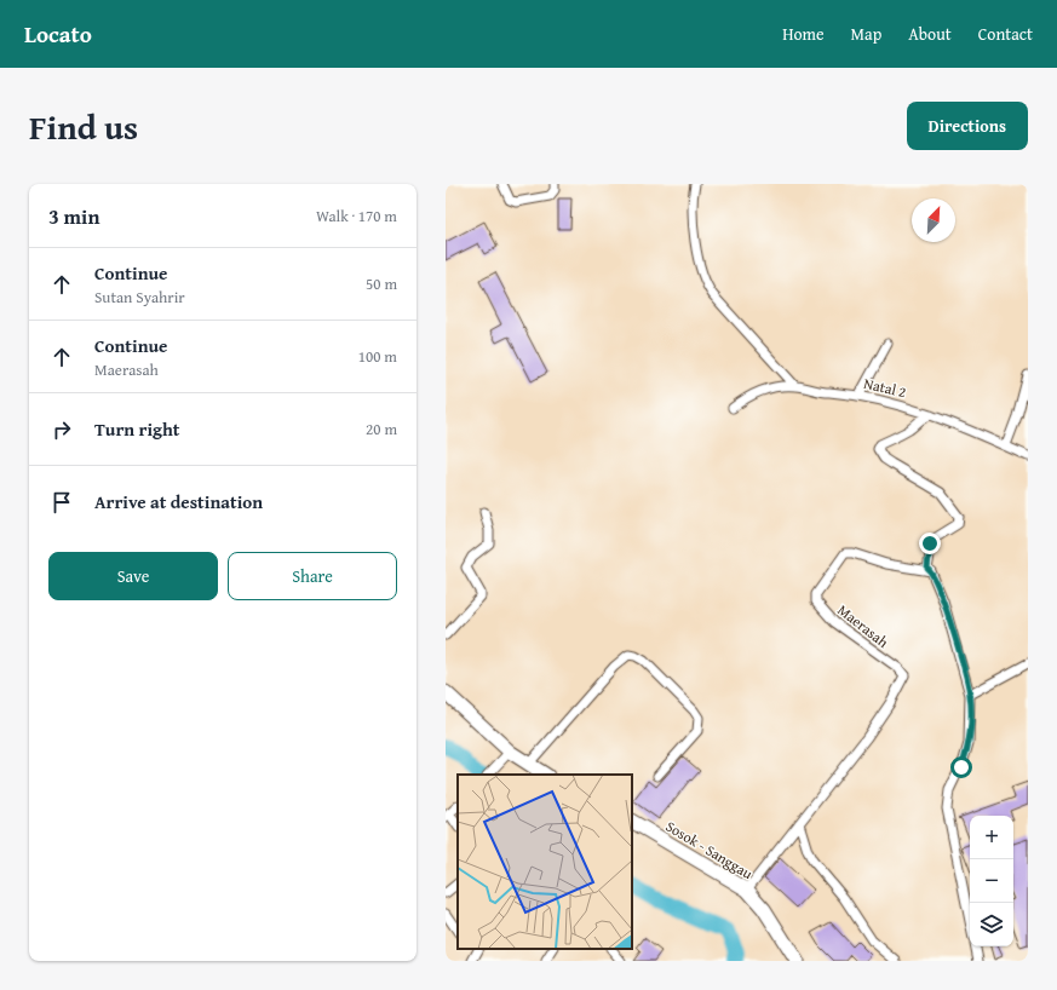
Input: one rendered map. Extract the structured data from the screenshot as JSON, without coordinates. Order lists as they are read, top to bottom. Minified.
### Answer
{"streets":{"highway":["Sosok - Sanggau"],"street":["Natal 2","Maerasah"]},"crossings":[["Maerasah","Sosok - Sanggau"]],"north":"top right","page":{"header":"Locato","nav":["Home","Map","About","Contact"],"title":"Find us","buttons":["Directions",["Save","Share"]],"heading":["3 min","Walk · 170 m"],"list":[["Continue","Sutan Syahrir","50 m"],["Continue","Maerasah","100 m"],["Turn right","20 m"],"Arrive at destination"],"map_buttons":["+","−"]}}
